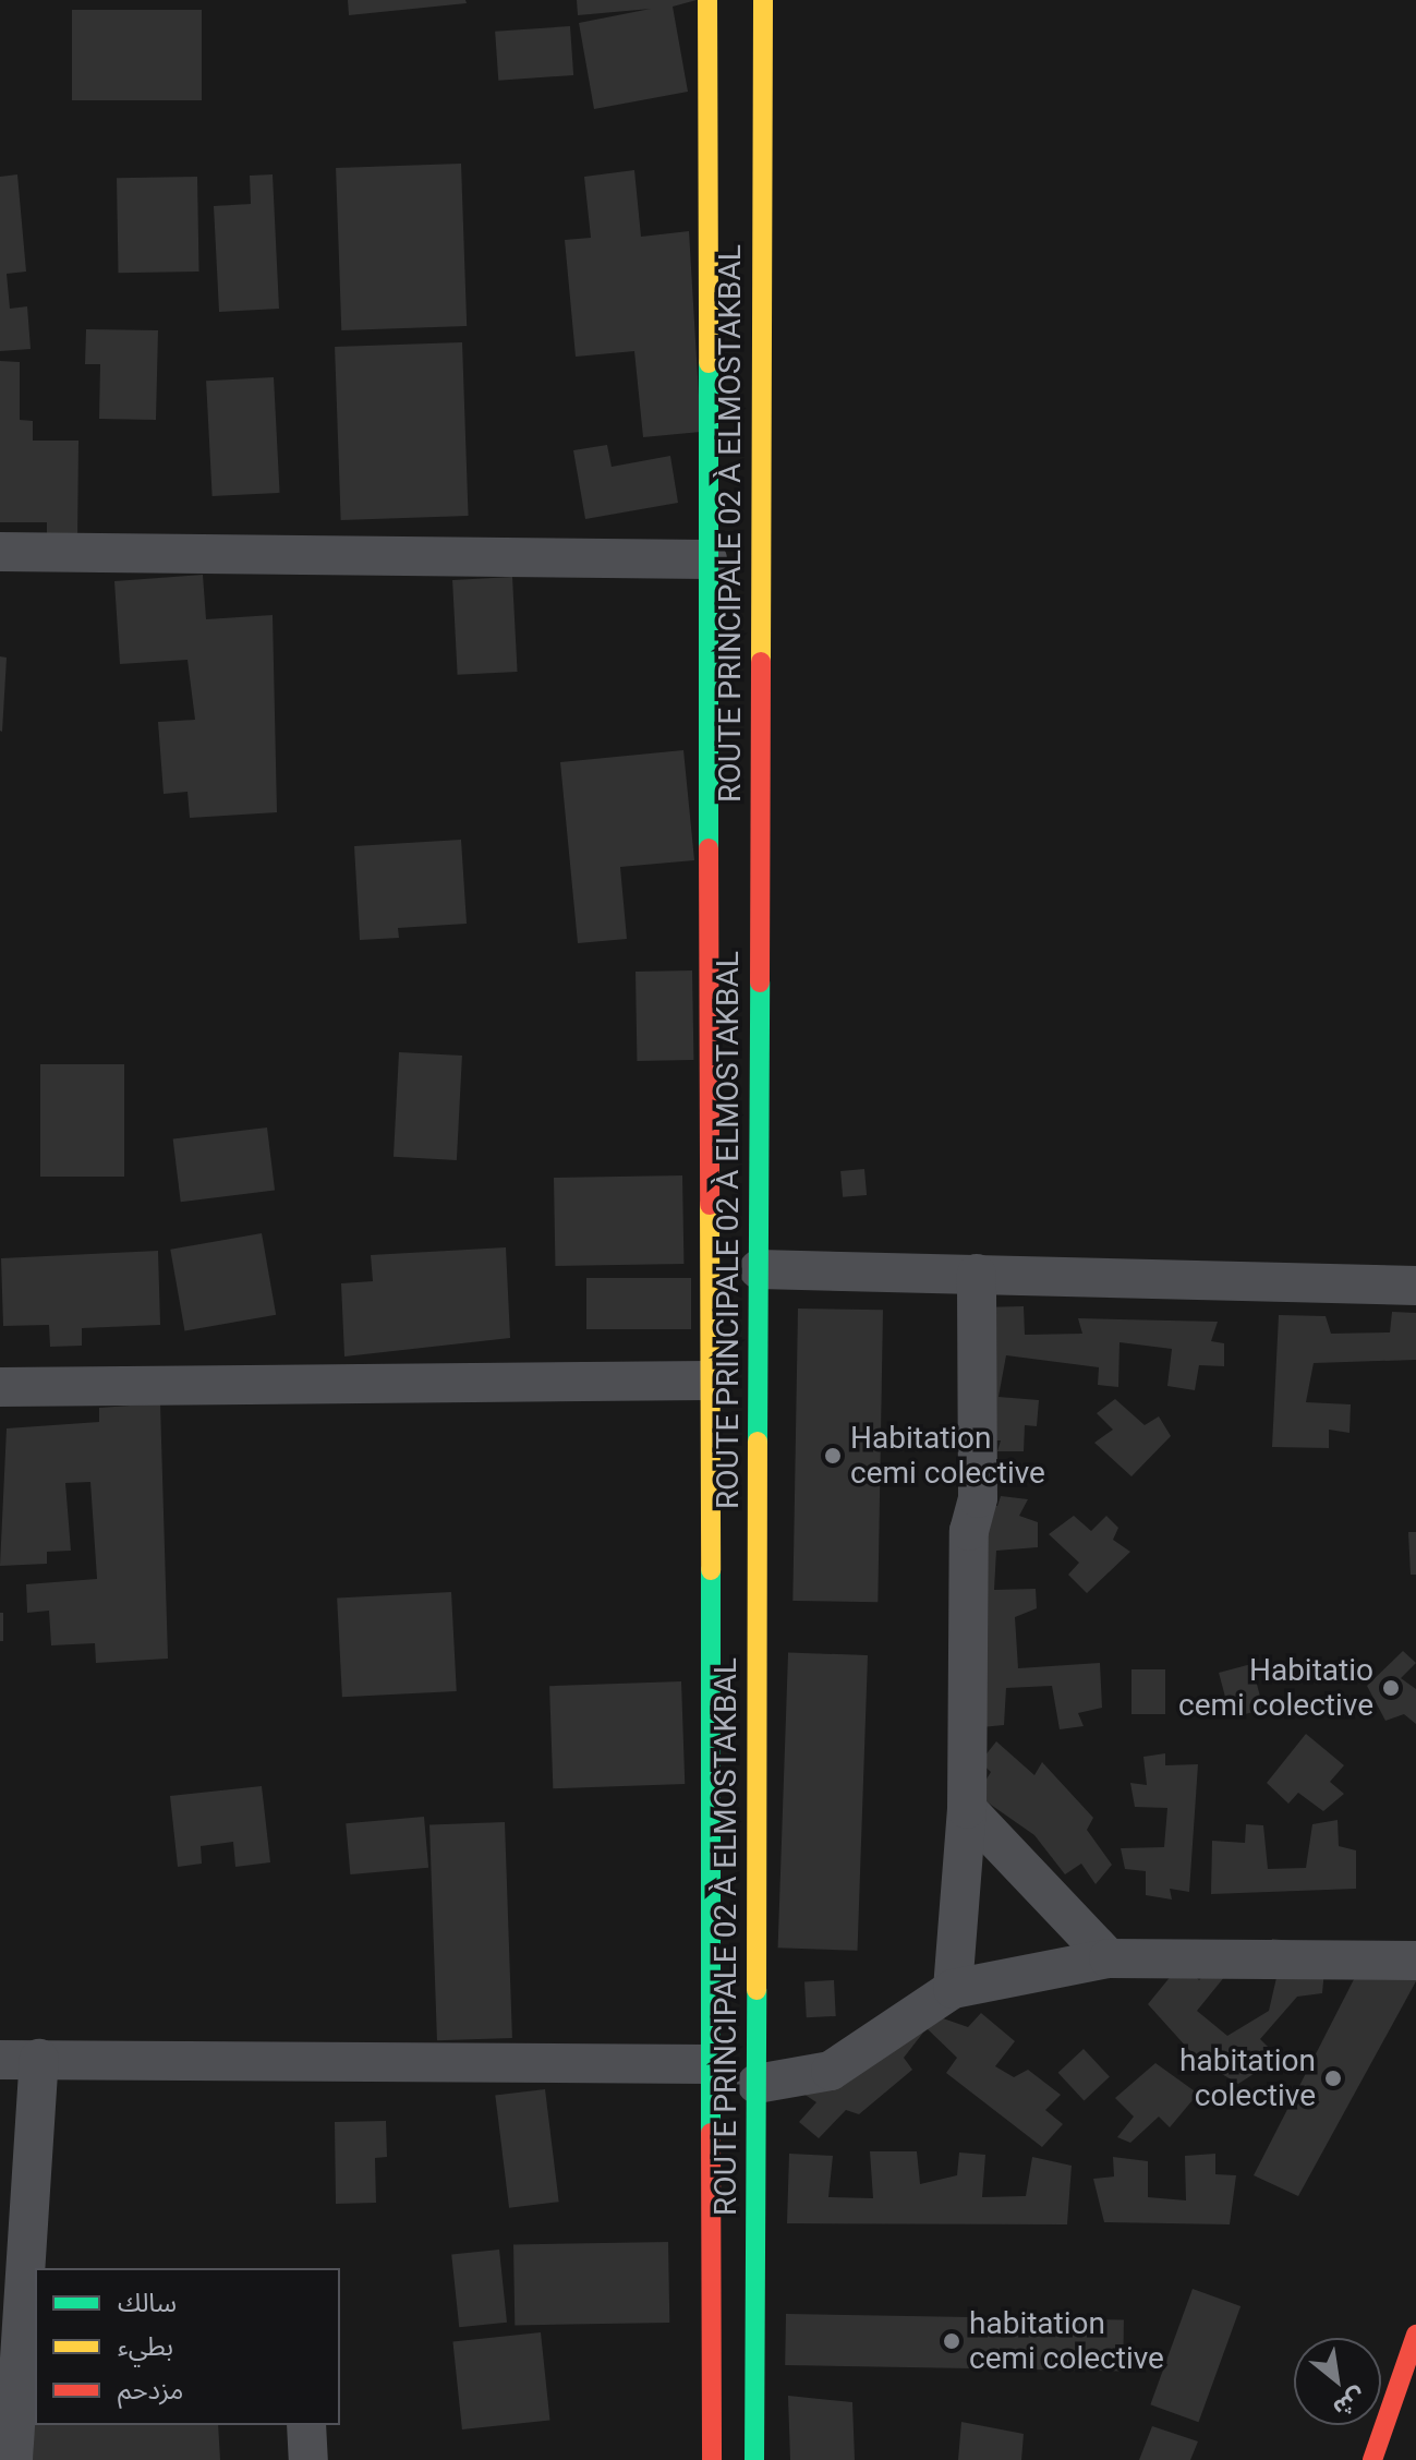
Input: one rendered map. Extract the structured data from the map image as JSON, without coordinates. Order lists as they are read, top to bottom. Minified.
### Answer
{"streets":{"main road":["ROUTE PRINCIPALE 02 À ELMOSTAKBAL"]},"places":["Habitation cemi colective","Habitatio cemi colective","habitation colective","habitation cemi colective"],"legend":["سالك","بطيء","مزدحم"],"north":"bottom right"}
